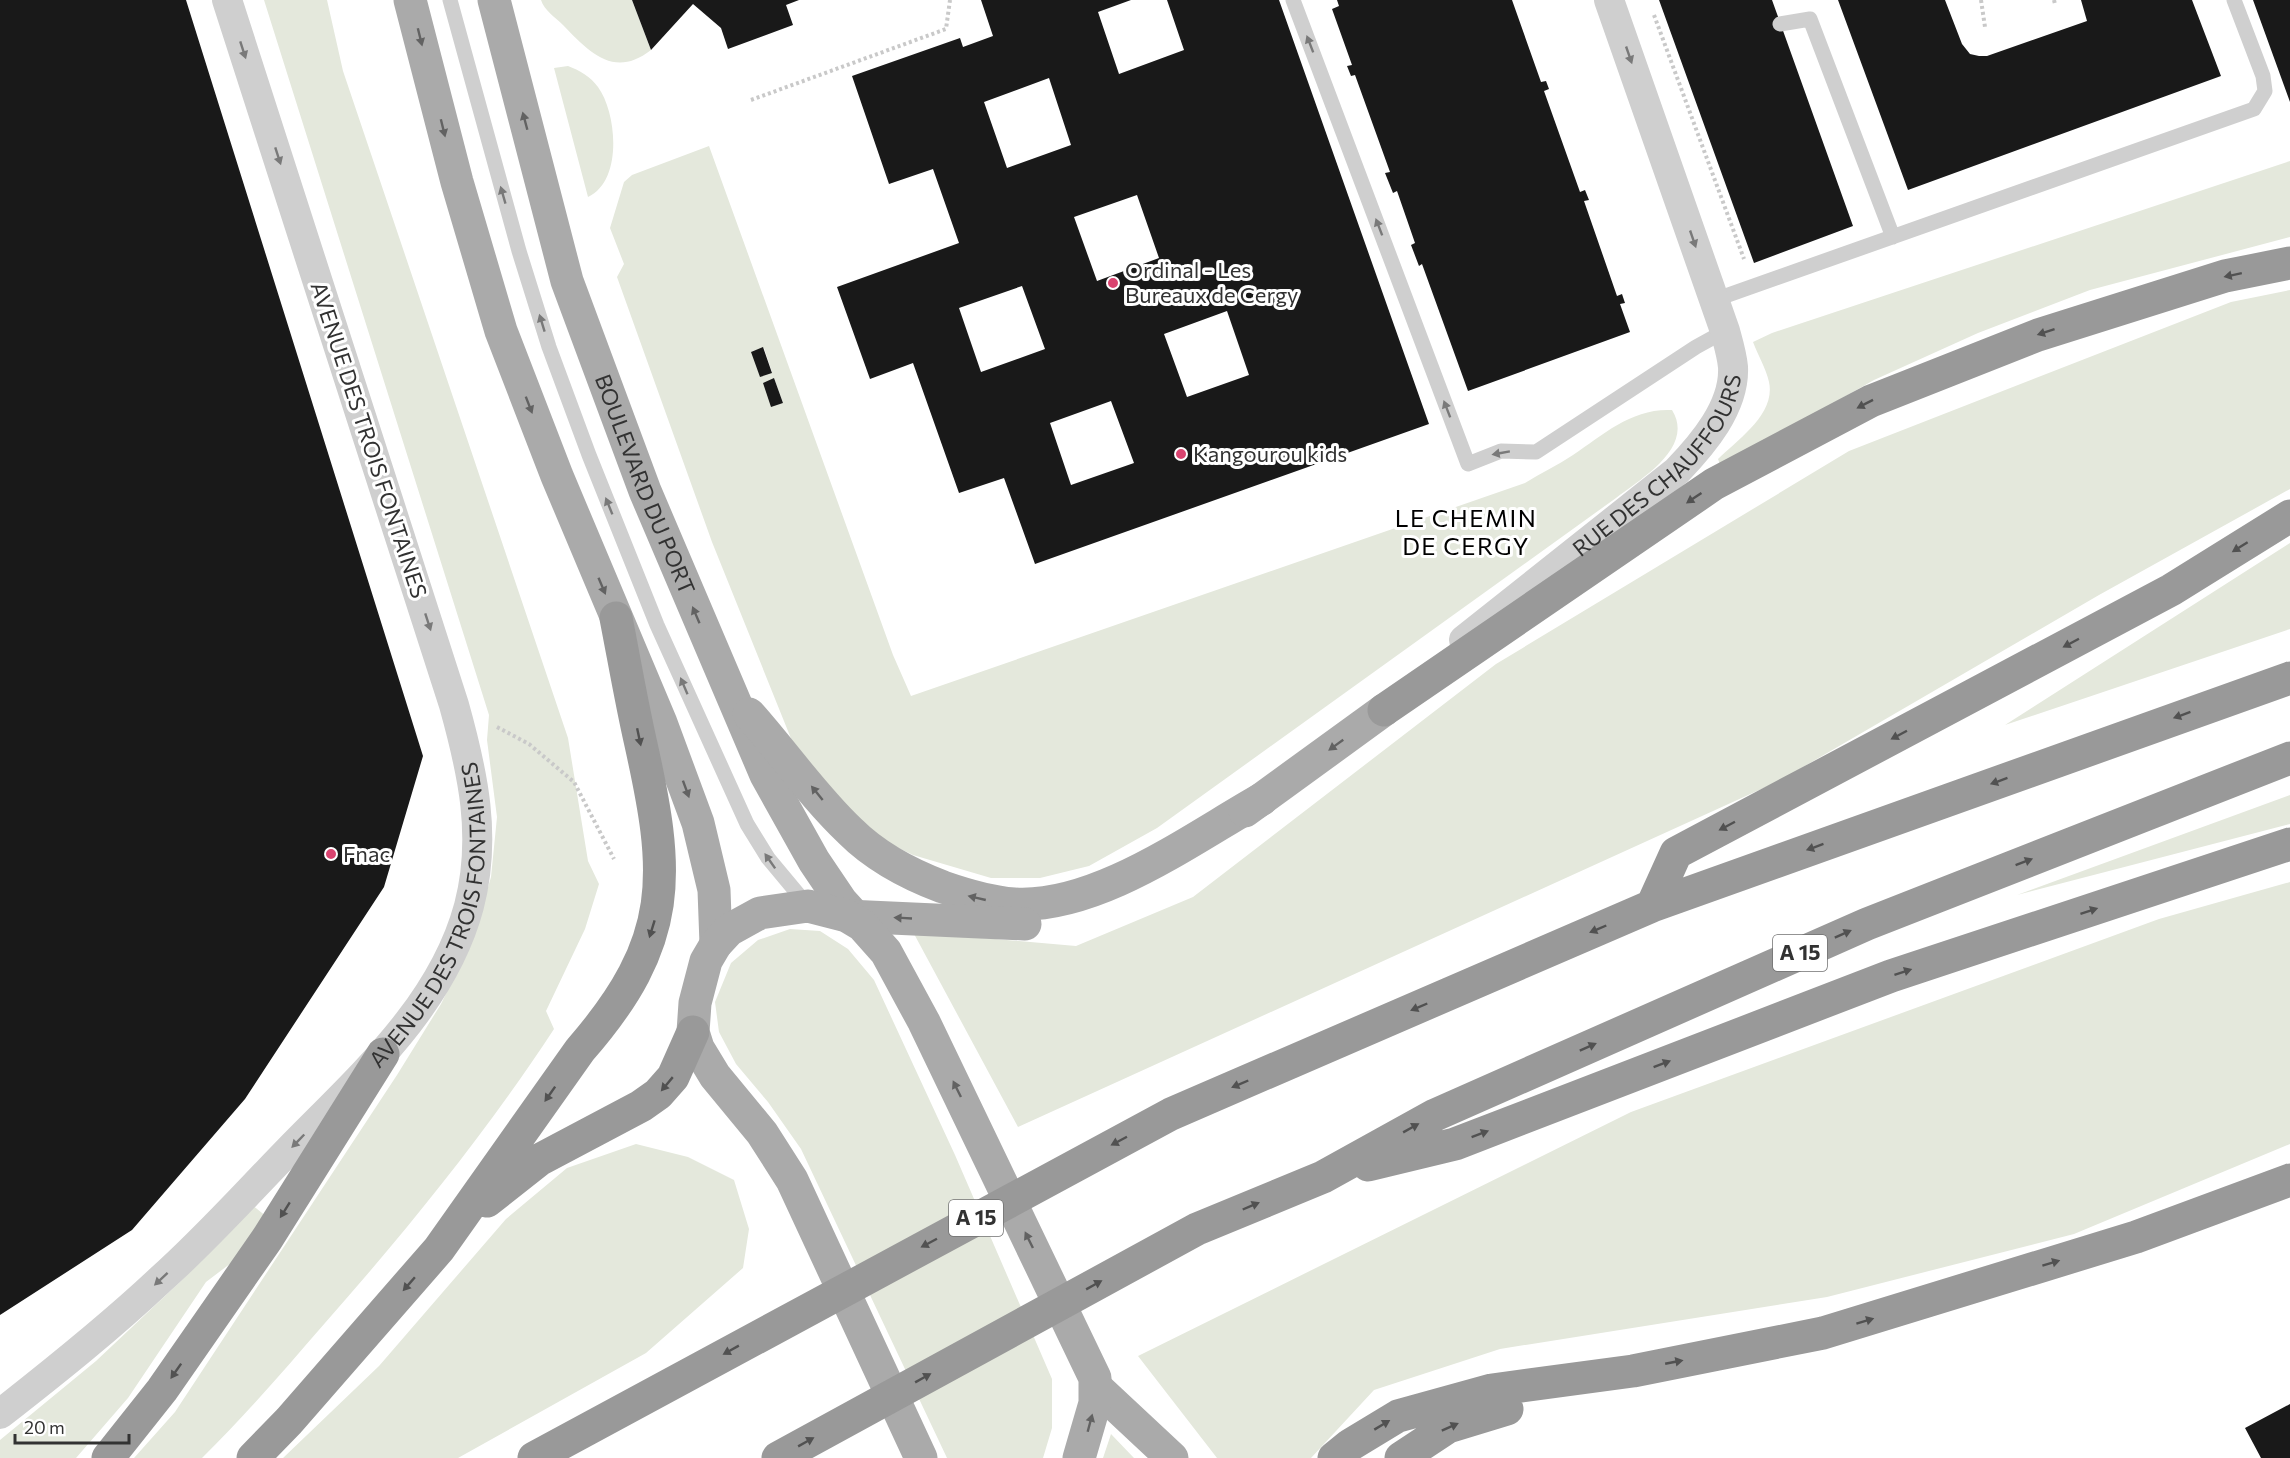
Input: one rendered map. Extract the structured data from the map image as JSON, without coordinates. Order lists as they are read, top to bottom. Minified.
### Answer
{"streets":{"highway":["A 15"],"main road":["BOULEVARD DU PORT"],"street":["AVENUE DES TROIS FONTAINES","RUE DES CHAUFFOURS"]},"one_way":["AVENUE DES TROIS FONTAINES","RUE DES CHAUFFOURS"],"districts":["LE CHEMIN DE CERGY"],"places":["Ordinal - Les Bureaux de Cergy","Kangourou kids","Fnac"],"scale_bar":"20 m"}
